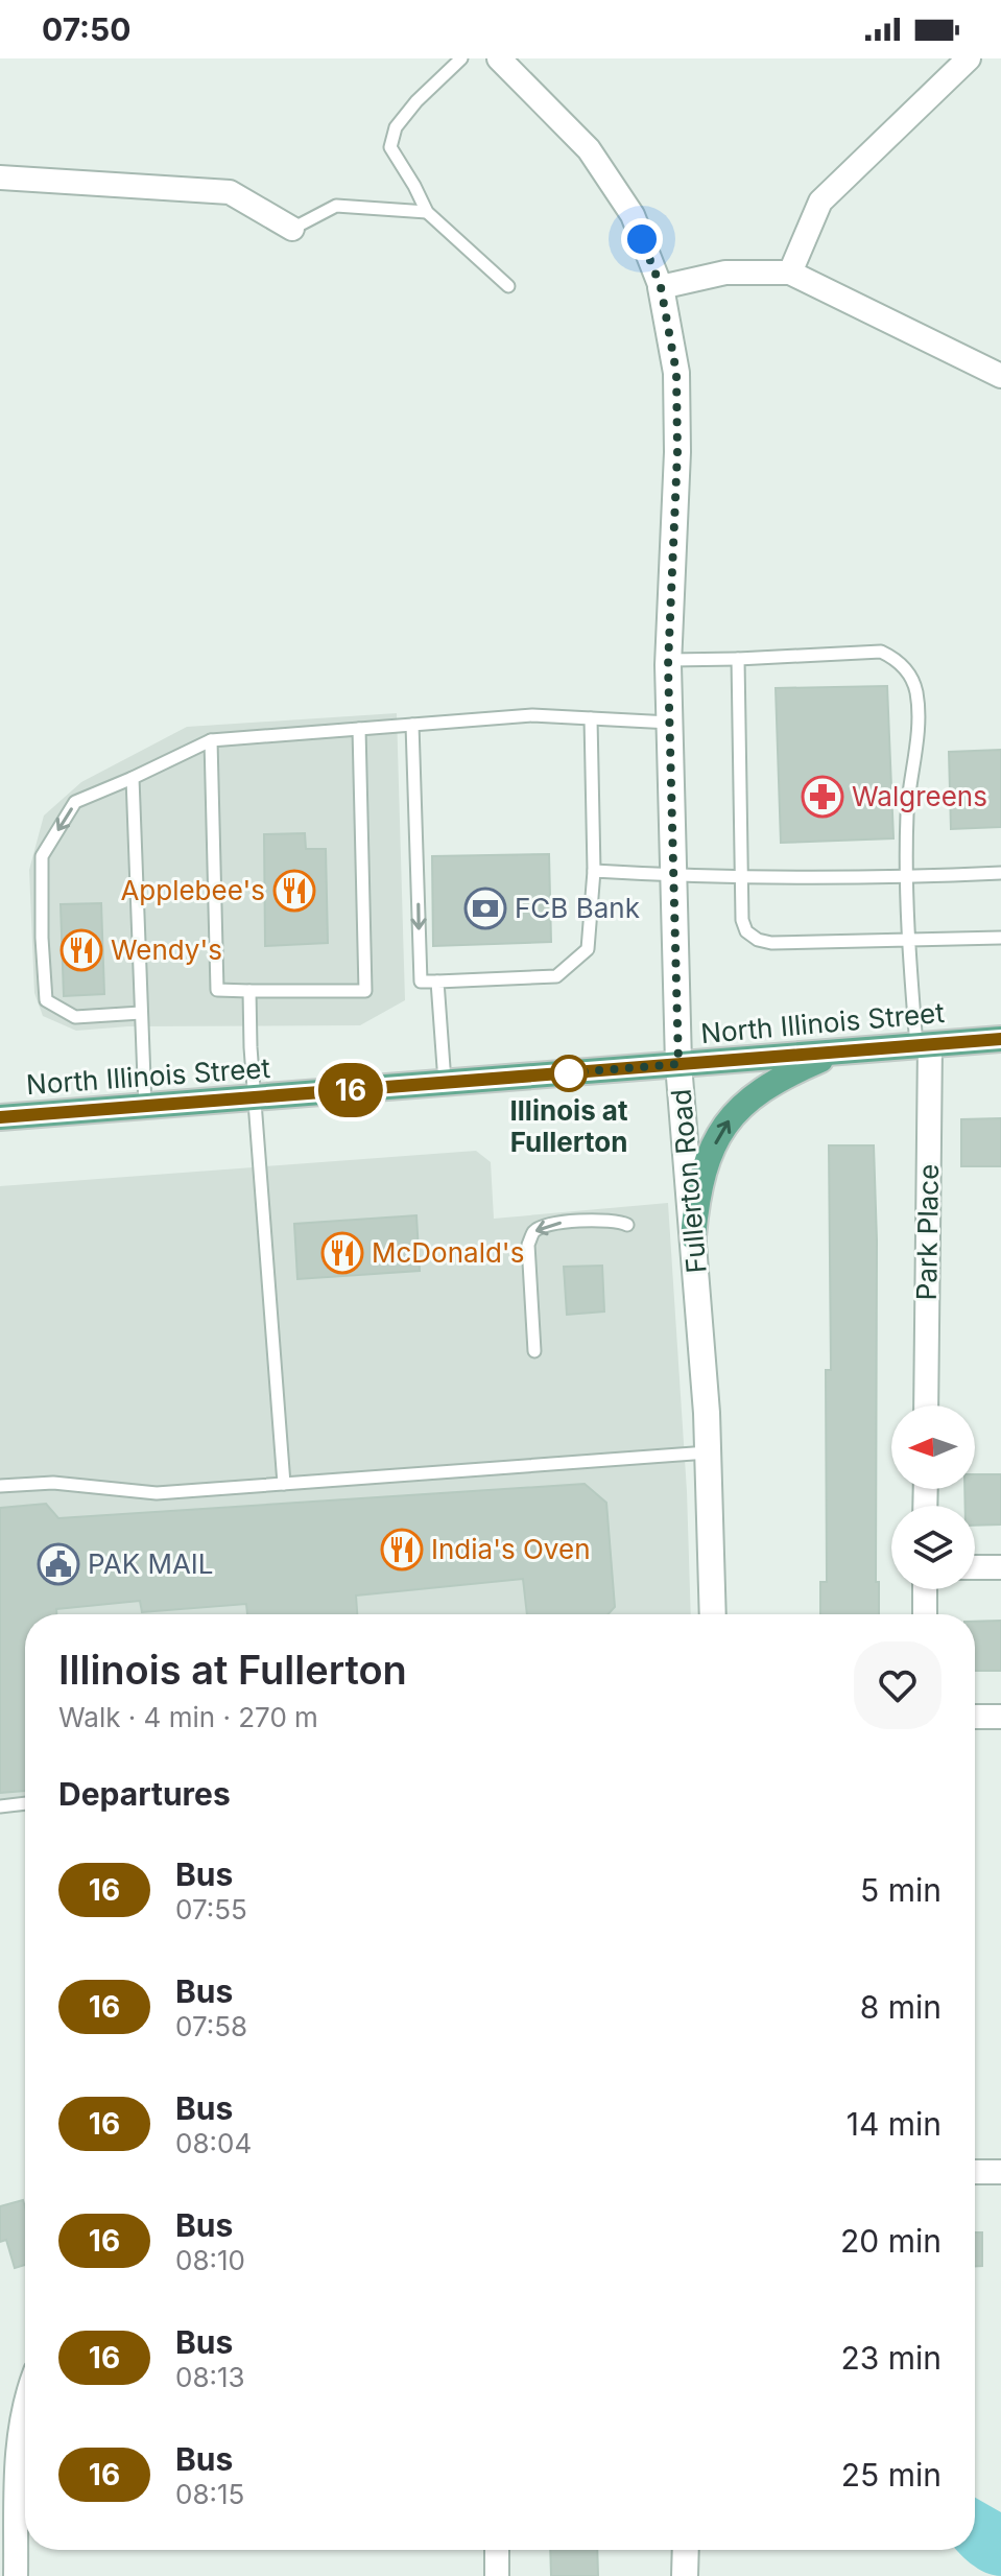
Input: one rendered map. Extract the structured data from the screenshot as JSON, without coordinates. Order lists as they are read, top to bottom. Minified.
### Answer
{"streets":{"main road":["North Illinois Street"],"street":["Fullerton Road","Park Place"]},"crossings":[["North Illinois Street","Fullerton Road"],["North Illinois Street","Park Place"]],"places":{"pharmacy":["Walgreens"],"restaurant":["Applebee's","Wendy's","McDonald's","India's Oven"],"bank":["FCB Bank"],"other":["Illinois at Fullerton"],"public building":["PAK MAIL"]},"lines":["bus line 16"],"north":"left","page":{"status":"07:50","on_map":"16","heading":[["Illinois at Fullerton","Walk · 4 min · 270 m"],"Departures"],"list":[{"mark":"16","name":"Bus","note":"07:55","value":"5 min"},{"mark":"16","name":"Bus","note":"07:58","value":"8 min"},{"mark":"16","name":"Bus","note":"08:04","value":"14 min"},{"mark":"16","name":"Bus","note":"08:10","value":"20 min"},{"mark":"16","name":"Bus","note":"08:13","value":"23 min"},{"mark":"16","name":"Bus","note":"08:15","value":"25 min"}]}}
